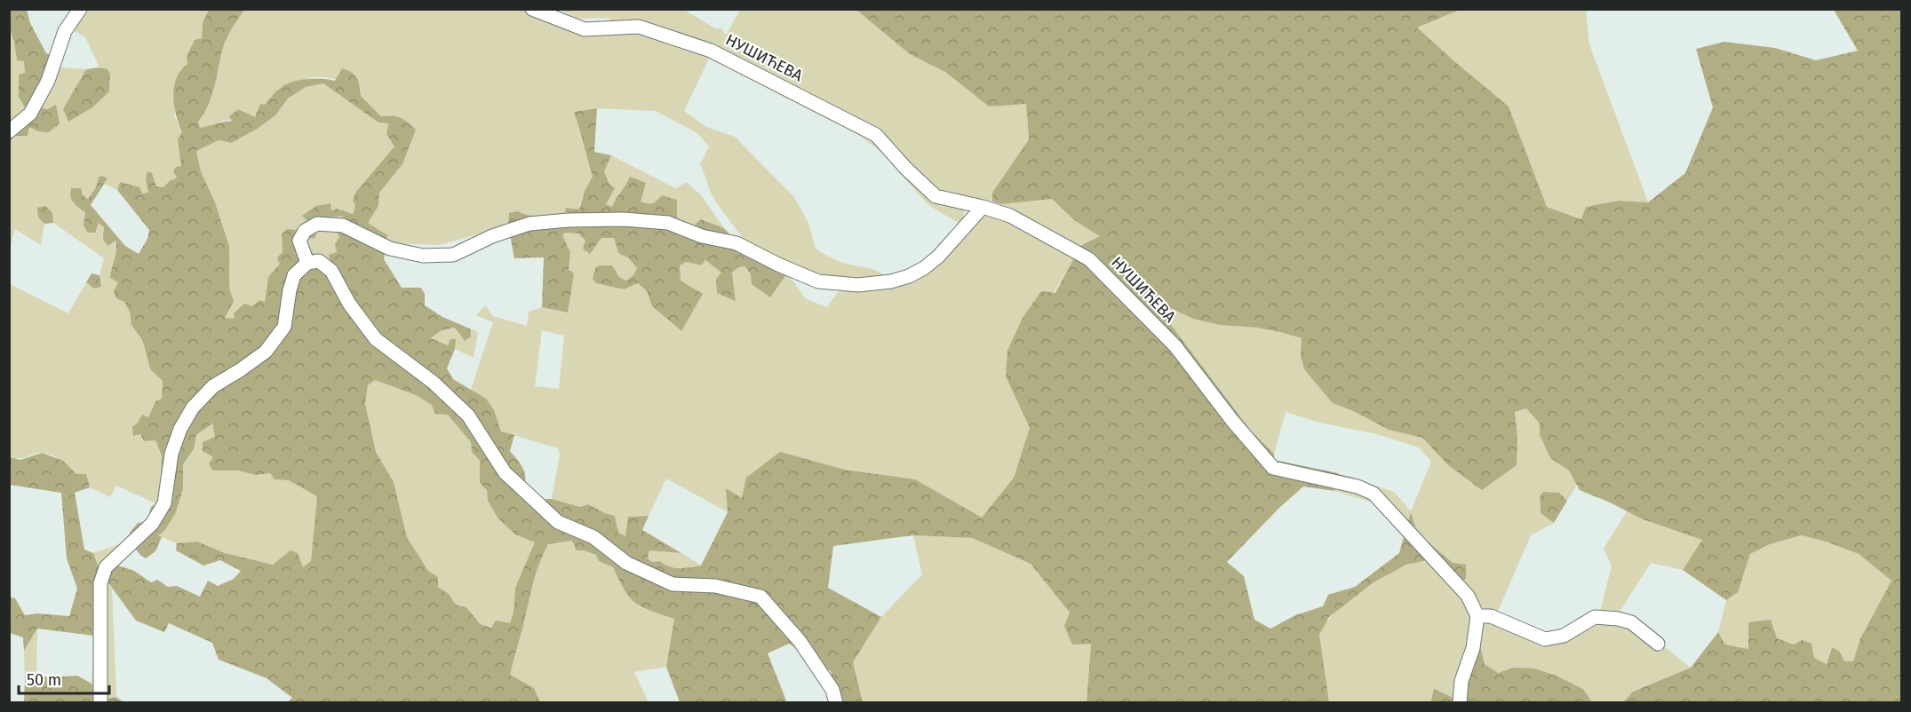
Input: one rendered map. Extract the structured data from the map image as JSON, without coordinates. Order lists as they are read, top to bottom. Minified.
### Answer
{"streets":{"street":["НУШИЋЕВА"]},"scale_bar":"50 m"}
